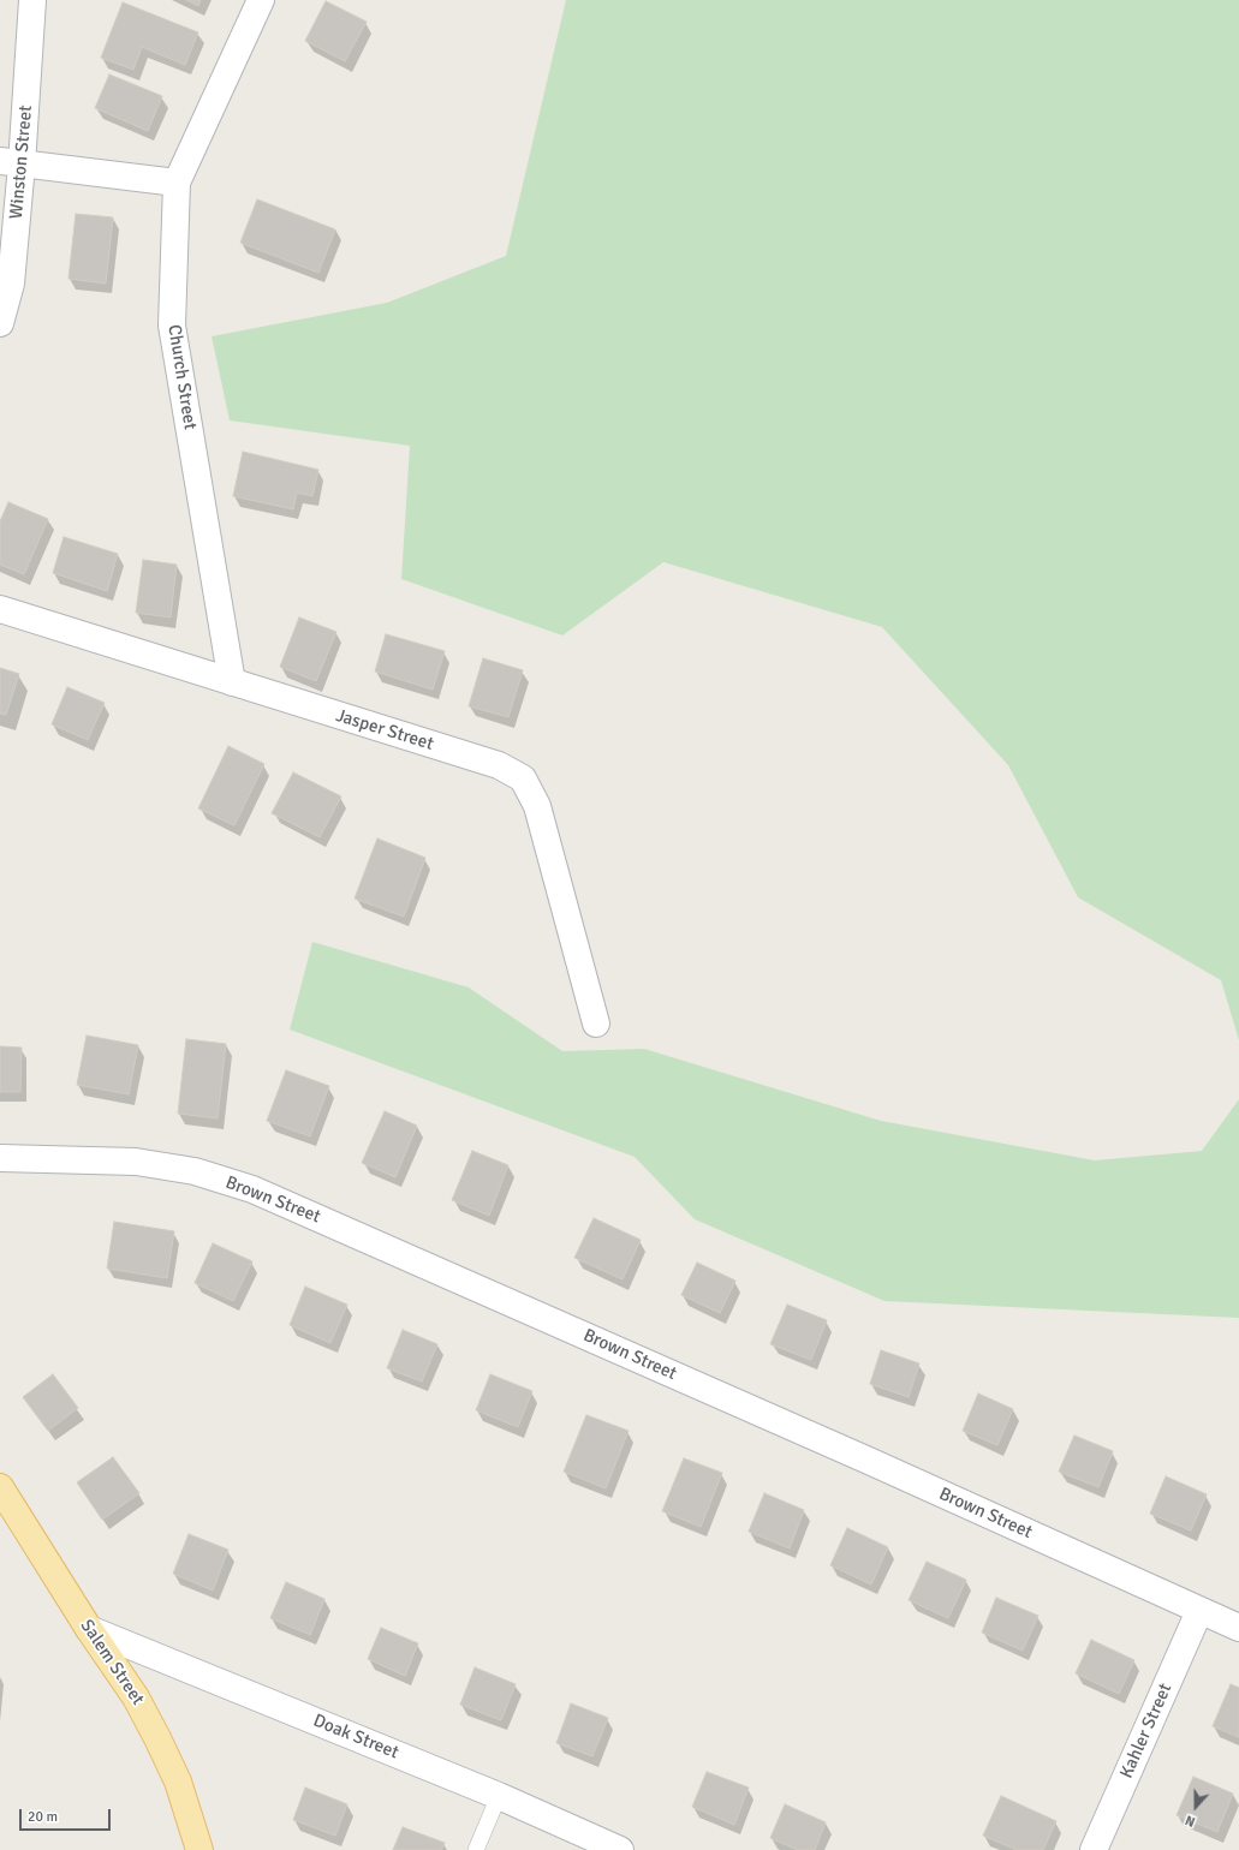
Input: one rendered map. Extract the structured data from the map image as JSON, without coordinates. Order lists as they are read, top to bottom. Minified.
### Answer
{"streets":{"main road":["Salem Street"],"street":["Winston Street","Church Street","Jasper Street","Brown Street","Kahler Street","Doak Street"]},"crossings":[["Church Street","Jasper Street"],["Brown Street","Kahler Street"],["Salem Street","Doak Street"]],"scale_bar":"20 m","north":"bottom"}
